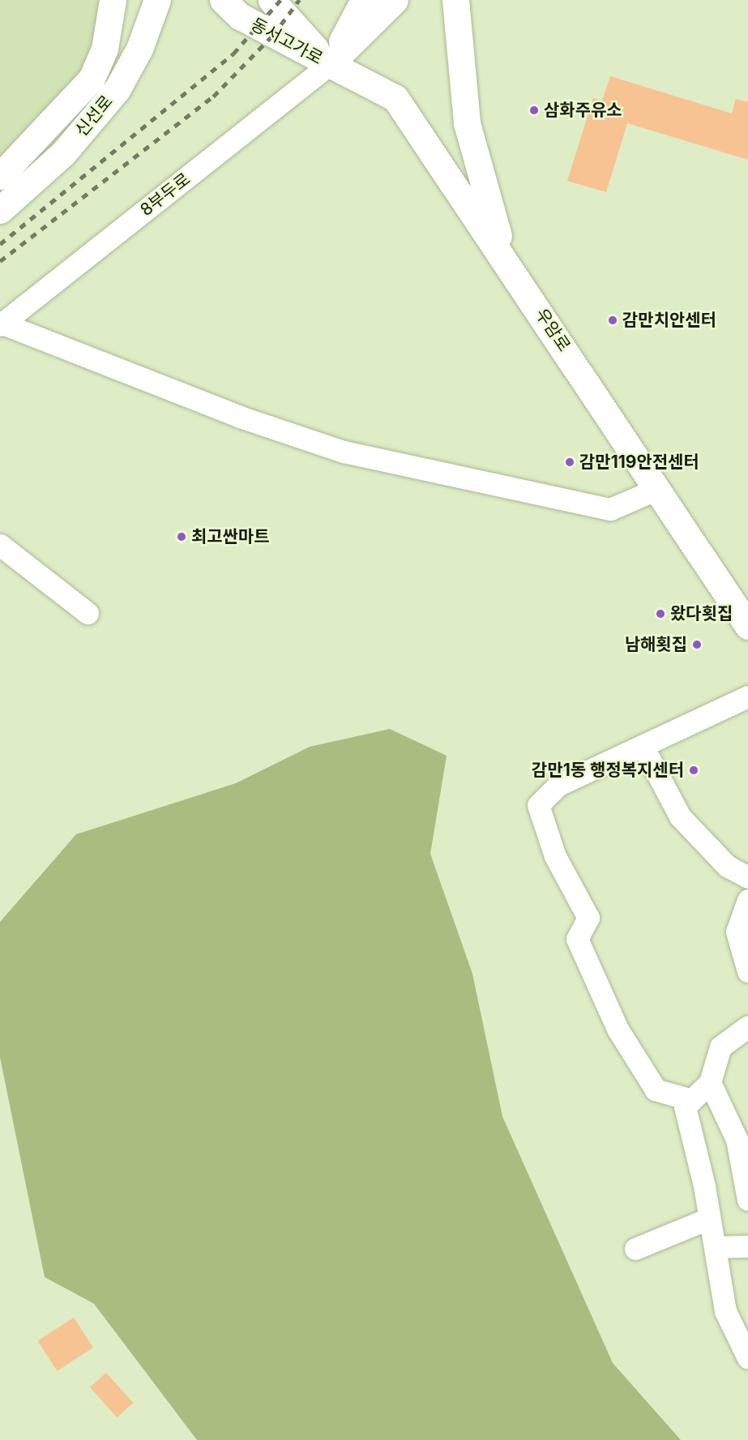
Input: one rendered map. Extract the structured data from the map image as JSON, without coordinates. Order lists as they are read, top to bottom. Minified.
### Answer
{"streets":{"main road":["동서고가로","신선로","우암로"],"street":["8부두로"]},"crossings":[["동서고가로","8부두로"],["동서고가로","우암로"],["8부두로","우암로"]],"places":["삼화주유소","감만치안센터","감만119안전센터","최고싼마트","왔다횟집","남해횟집","감만1동 행정복지센터"]}
